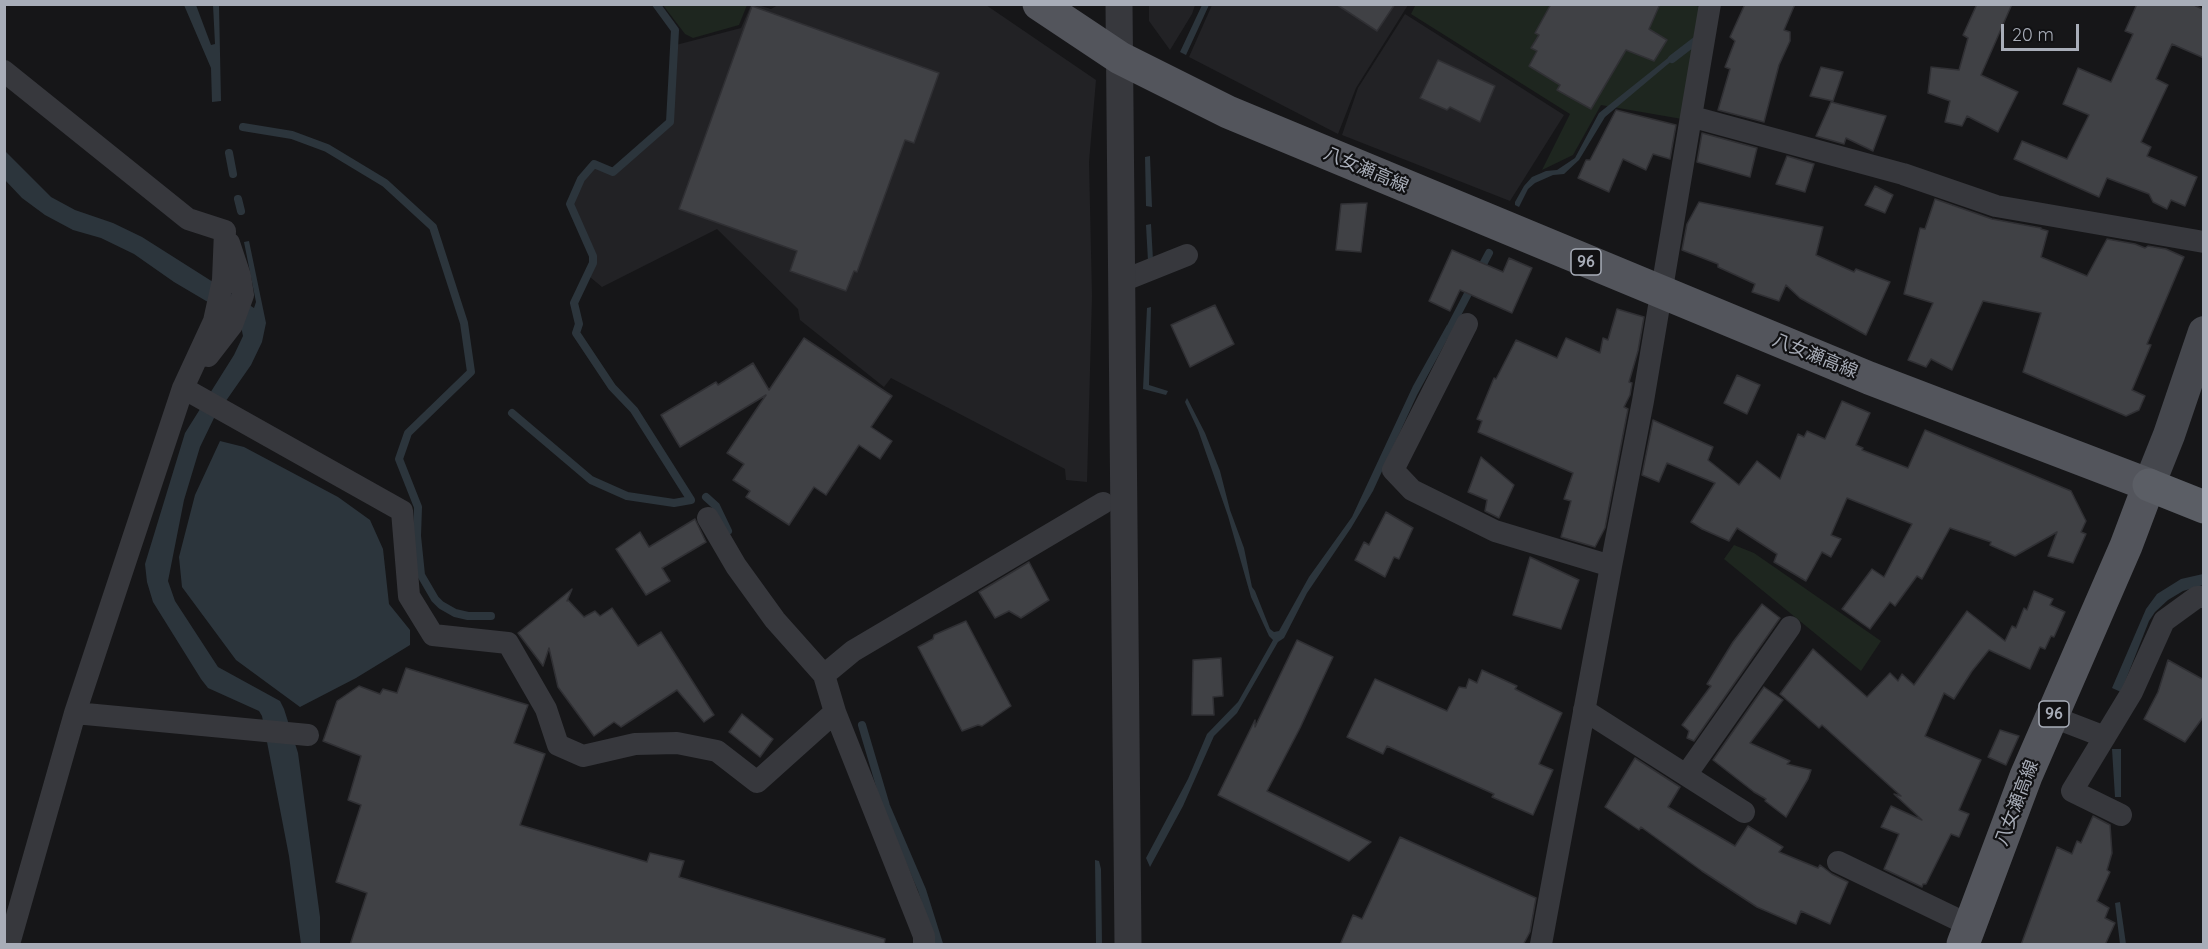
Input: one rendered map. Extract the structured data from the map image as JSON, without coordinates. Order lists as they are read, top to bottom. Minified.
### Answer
{"streets":{"main road":["八女瀬高線","96"]},"scale_bar":"20 m"}
